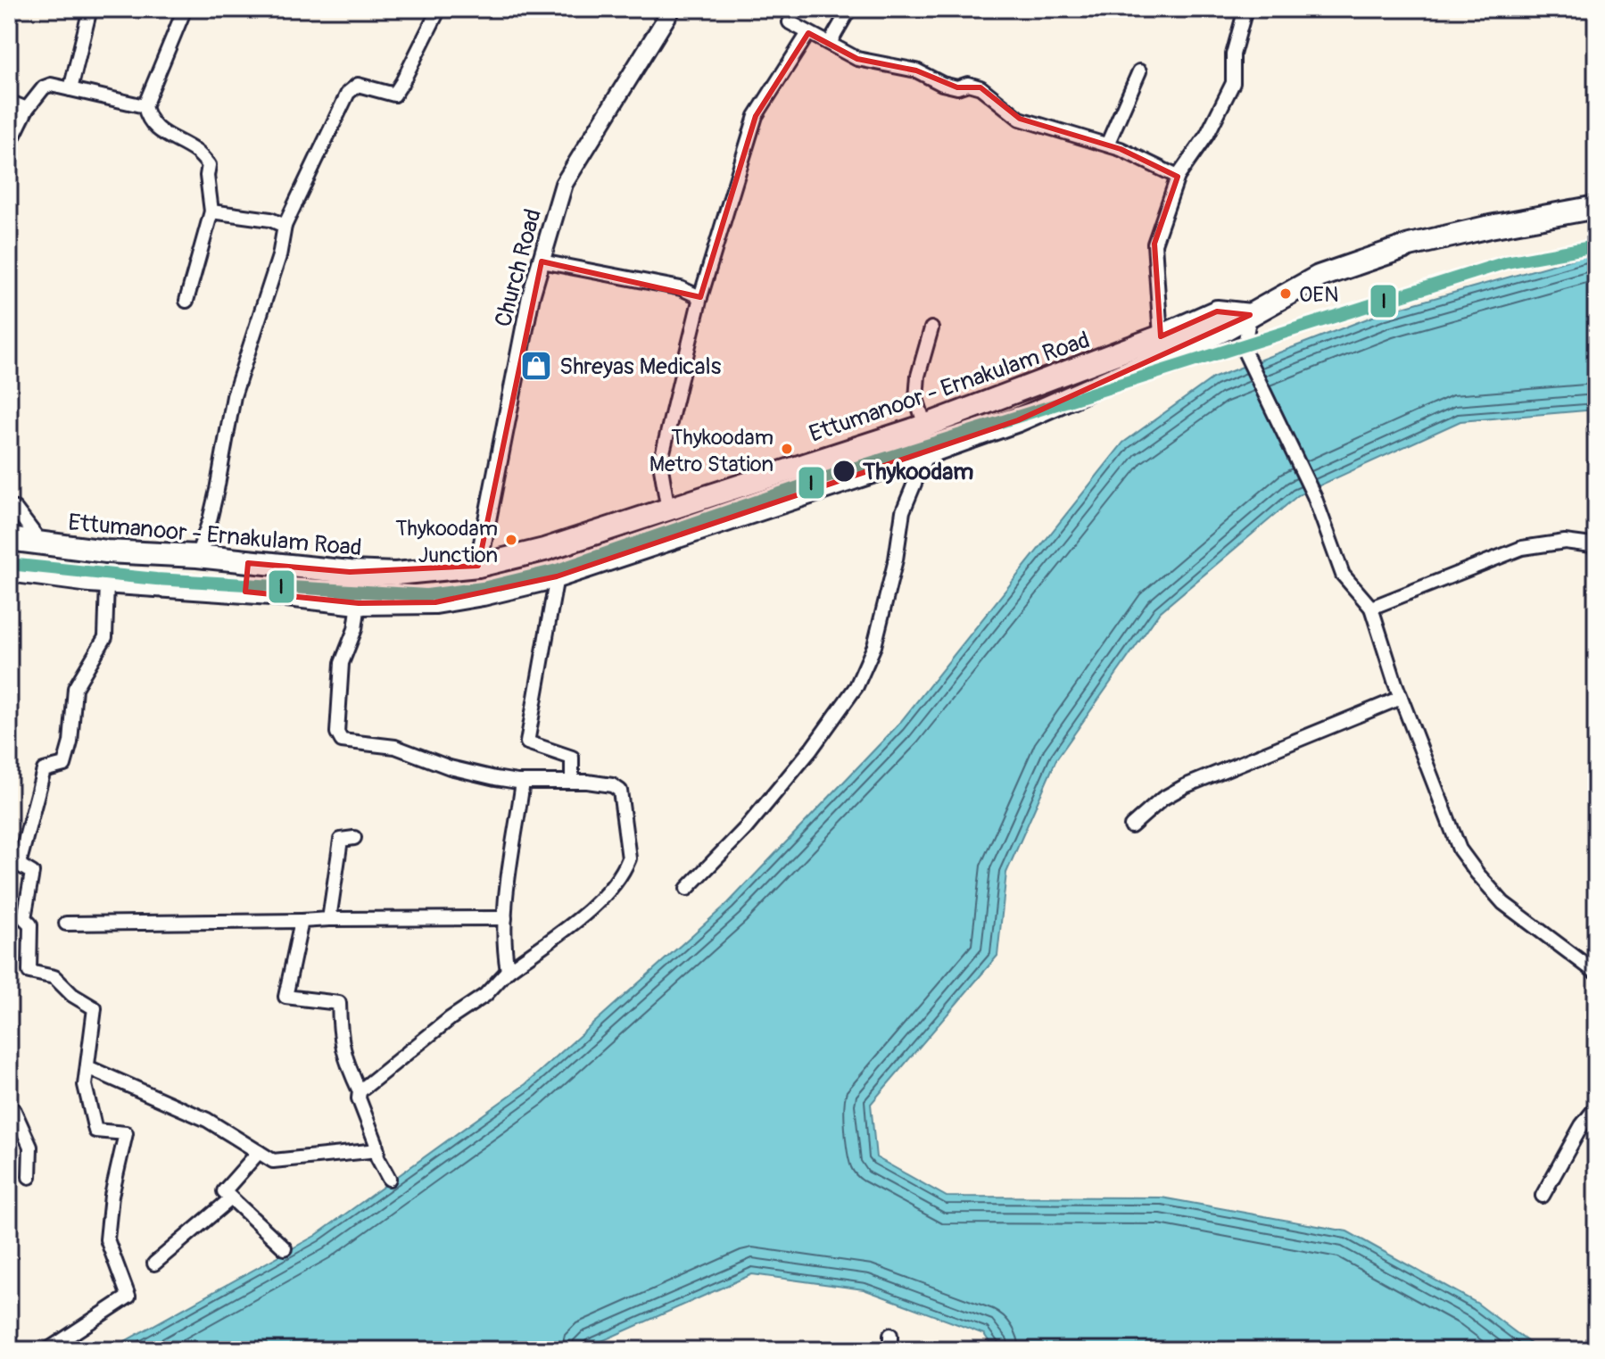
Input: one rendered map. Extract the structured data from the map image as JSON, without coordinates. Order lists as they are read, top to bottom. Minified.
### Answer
{"streets":{"main road":["Ettumanoor - Ernakulam Road"],"street":["Church Road"]},"crossings":[["Church Road","Ettumanoor - Ernakulam Road"]],"places":{"other":["OEN","Thykoodam Metro Station","Thykoodam","Thykoodam Junction"],"shop":["Shreyas Medicals"]},"lines":["transit line I"]}
